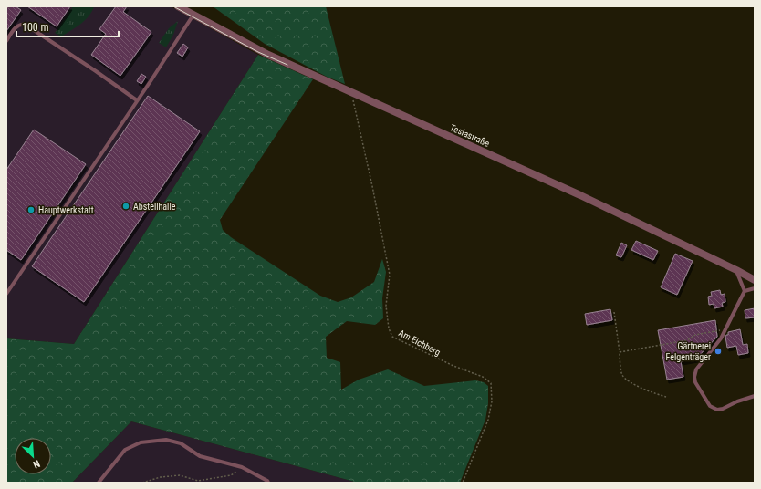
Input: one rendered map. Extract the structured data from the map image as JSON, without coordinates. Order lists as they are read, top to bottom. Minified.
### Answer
{"streets":{"street":["Teslastraße"],"path":["Am Eichberg"]},"crossings":[["Teslastraße","Am Eichberg"]],"places":["Abstellhalle","Hauptwerkstatt","Gärtnerei Felgenträger"],"scale_bar":"100 m","north":"bottom right"}
